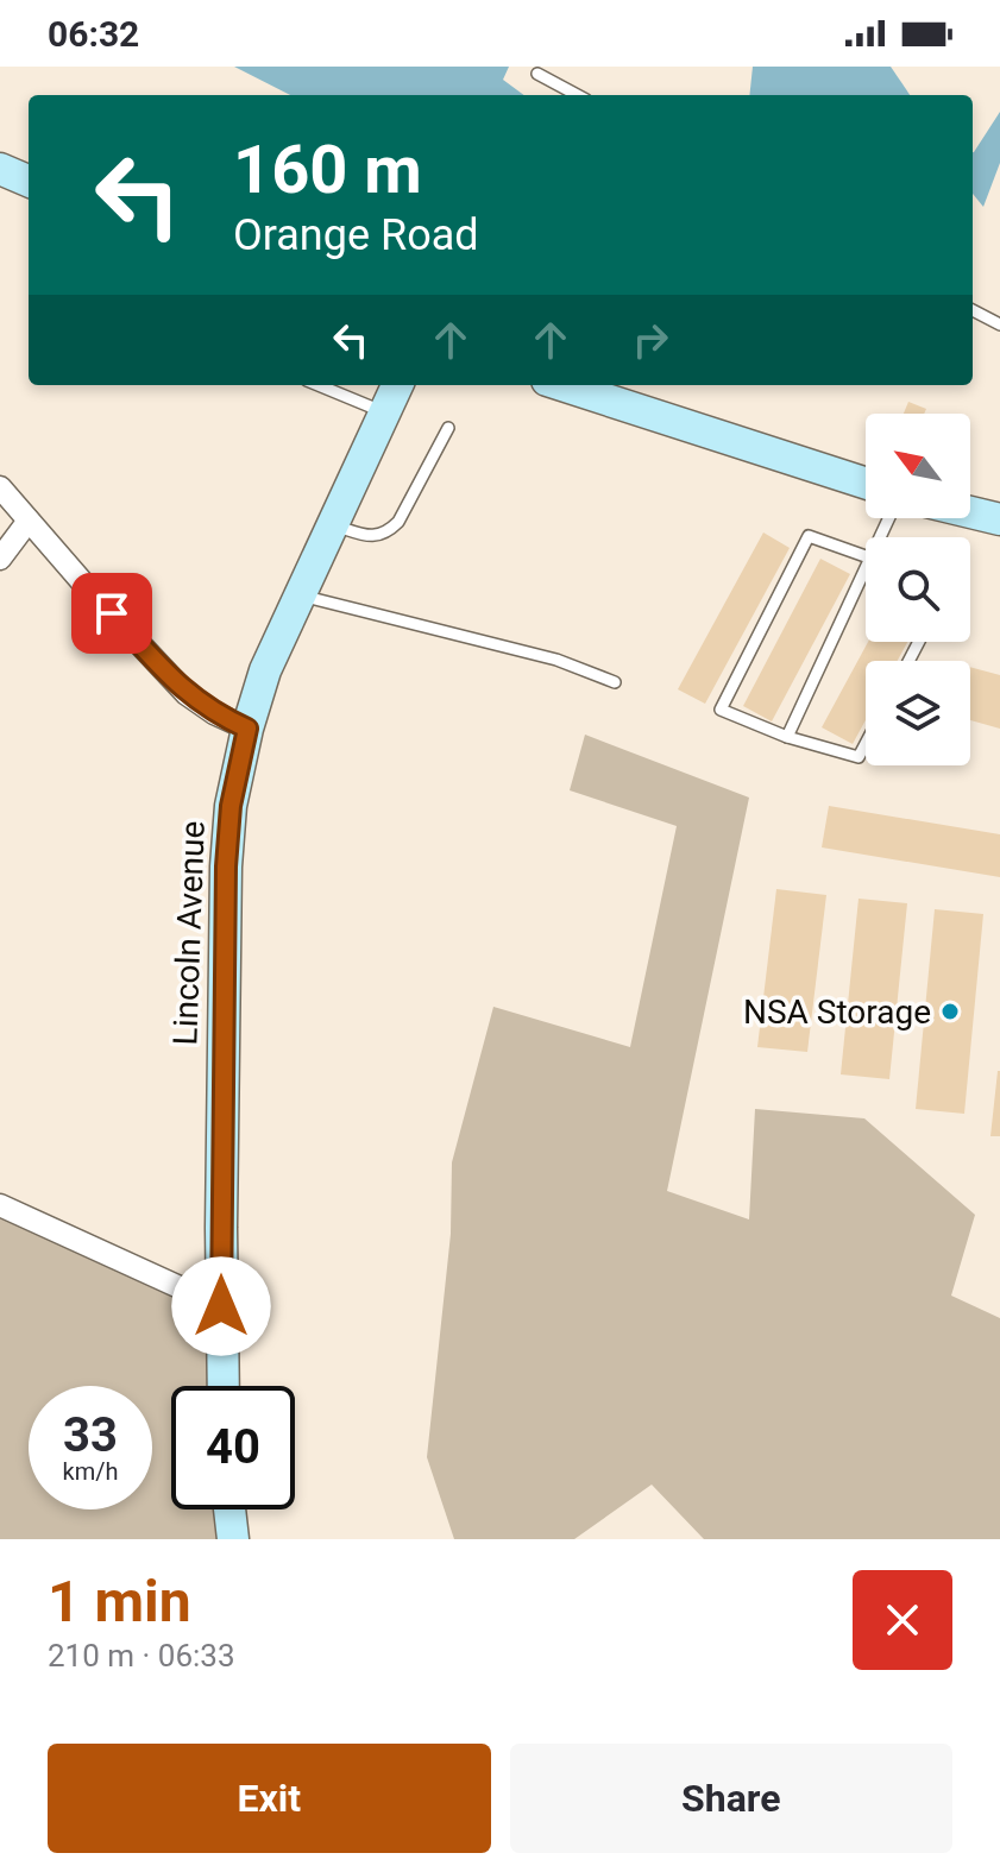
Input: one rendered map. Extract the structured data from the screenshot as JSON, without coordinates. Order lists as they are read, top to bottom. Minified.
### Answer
{"streets":{"street":["Lincoln Avenue"]},"places":["NSA Storage"],"north":"top left","page":{"status":"06:32","turn":["160 m","Orange Road"],"speed":"33 km/h","limit":"40","heading":["1 min","210 m · 06:33"],"buttons":["Exit","Share"]}}
